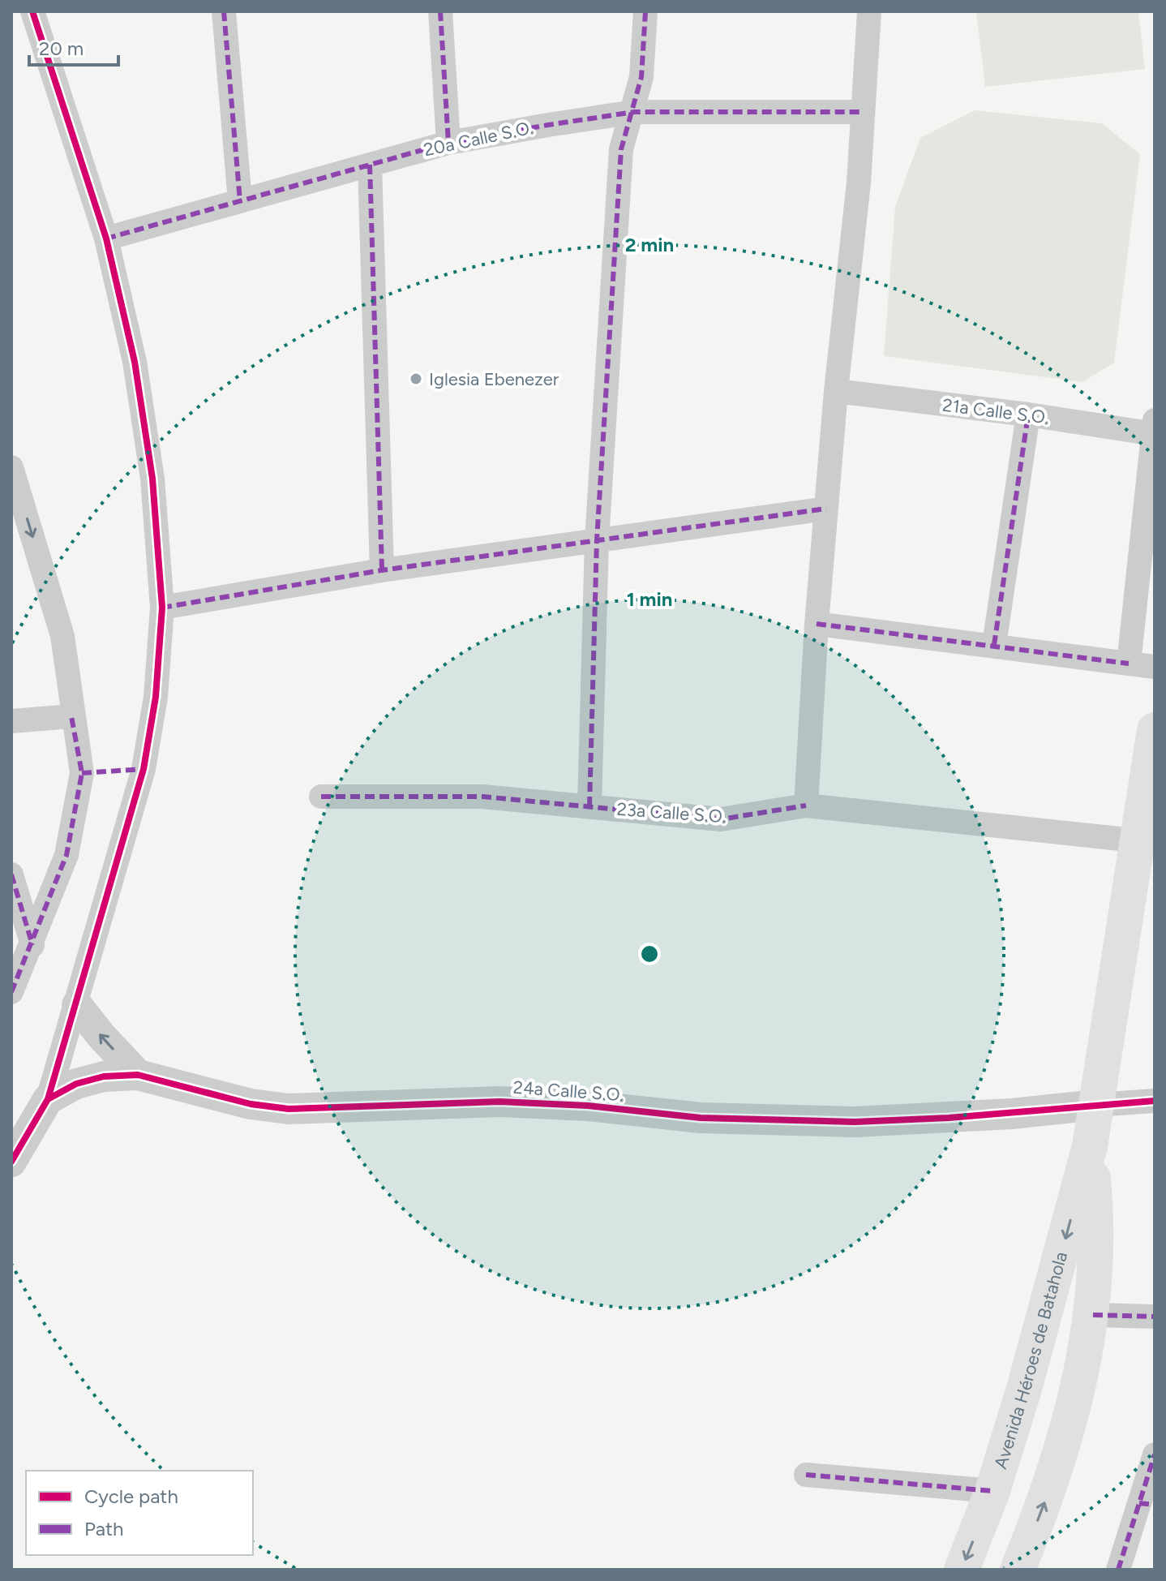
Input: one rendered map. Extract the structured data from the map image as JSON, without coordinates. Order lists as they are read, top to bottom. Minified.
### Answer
{"streets":{"main road":["Avenida Héroes de Batahola"],"street":["20a Calle S.O.","21a Calle S.O.","23a Calle S.O.","24a Calle S.O."]},"crossings":[["23a Calle S.O.","Avenida Héroes de Batahola"],["24a Calle S.O.","Avenida Héroes de Batahola"]],"places":["Iglesia Ebenezer"],"legend":["Cycle path","Path"],"scale_bar":"20 m","rings":["2 min","1 min"]}
